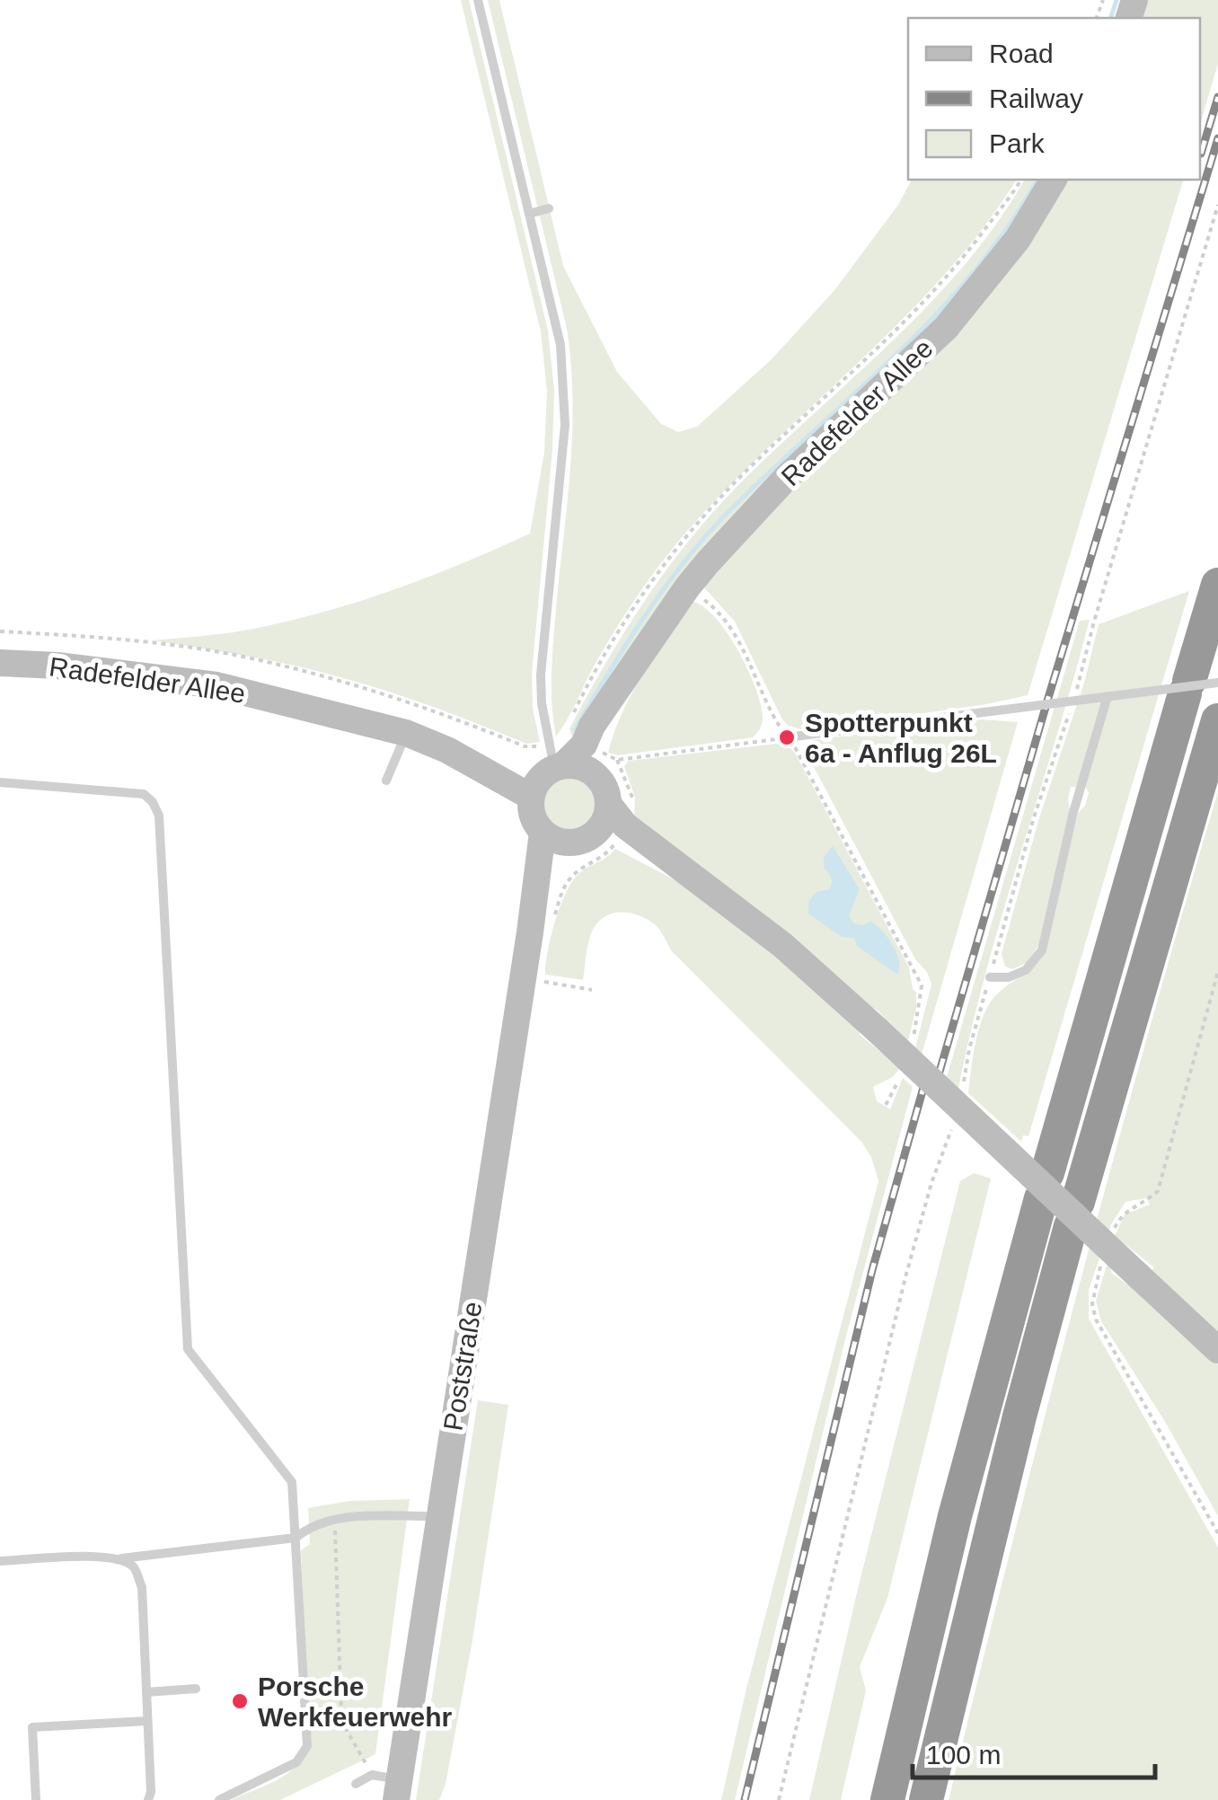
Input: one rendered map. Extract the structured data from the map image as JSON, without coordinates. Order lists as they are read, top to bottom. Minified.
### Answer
{"streets":{"main road":["Radefelder Allee","Poststraße"]},"places":["Spotterpunkt 6a - Anflug 26L","Porsche Werkfeuerwehr"],"legend":["Road","Railway","Park"],"scale_bar":"100 m"}
